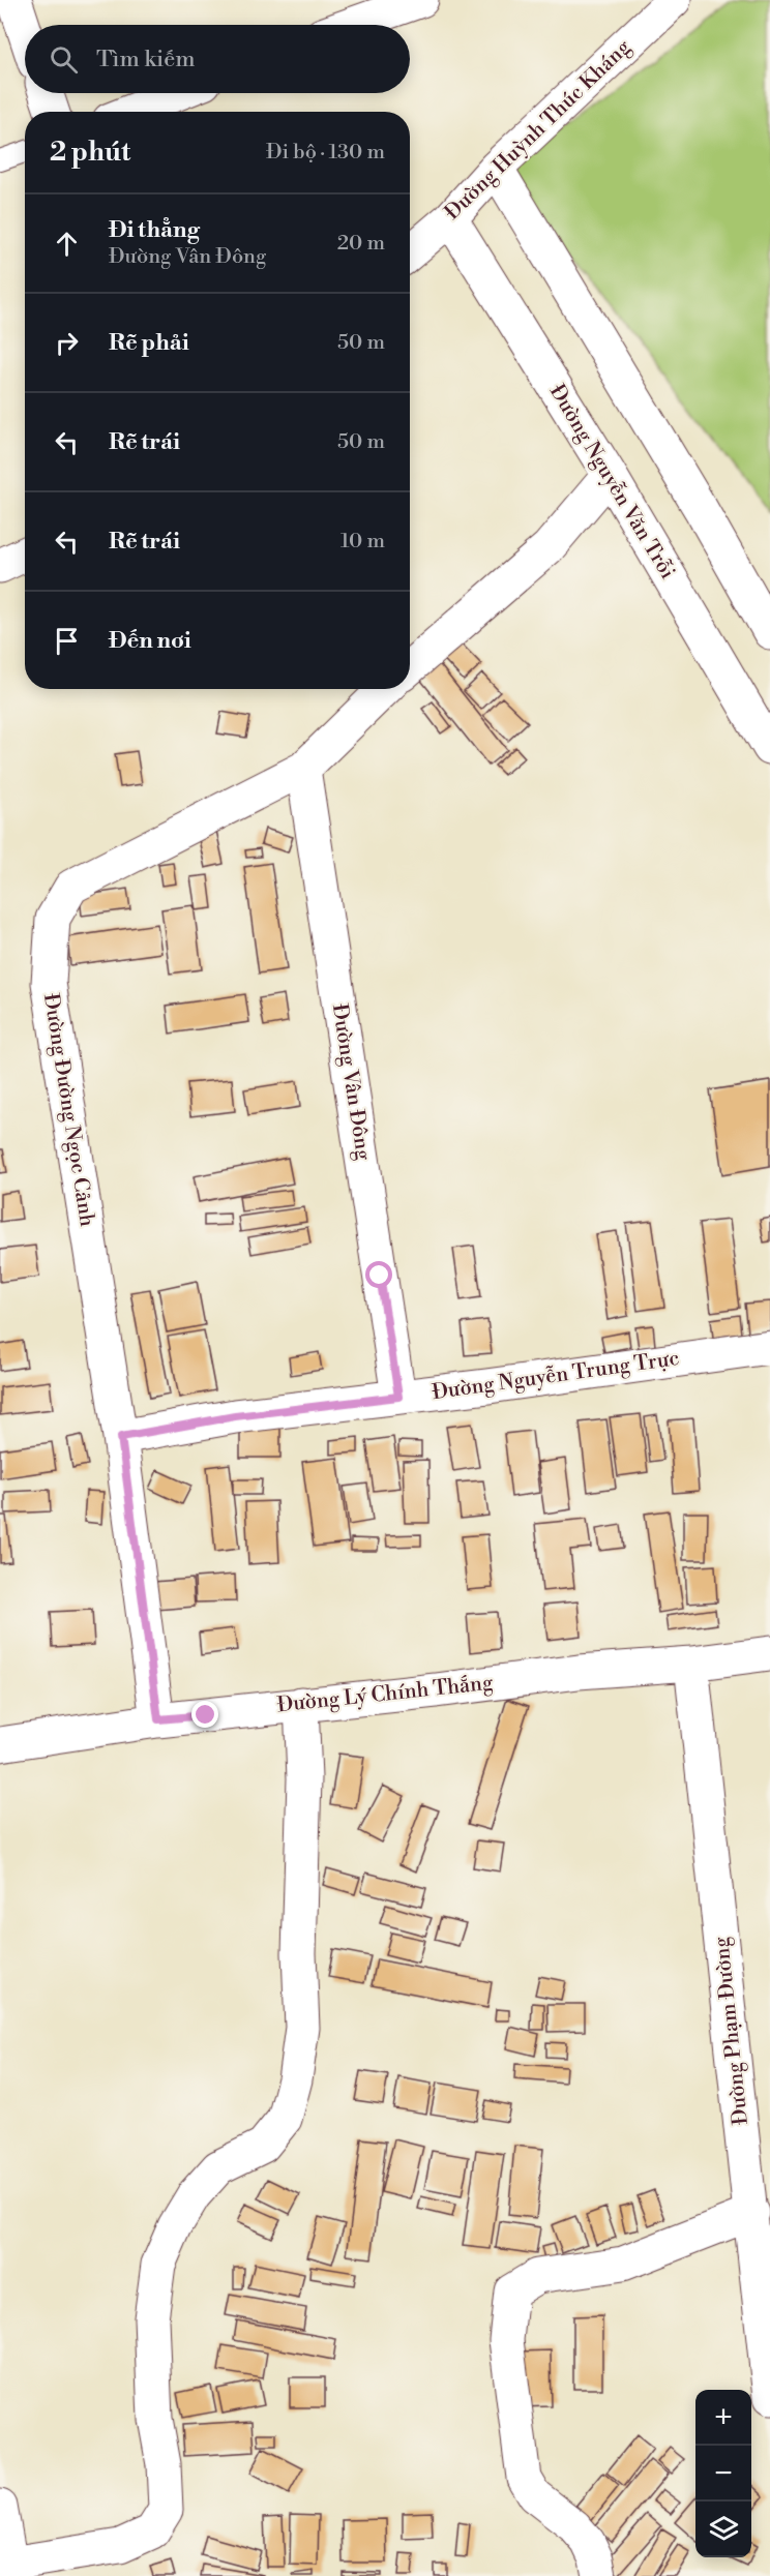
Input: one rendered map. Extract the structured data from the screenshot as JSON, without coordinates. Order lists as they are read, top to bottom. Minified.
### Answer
{"streets":{"street":["Đường Huỳnh Thúc Kháng","Đường Nguyễn Văn Trỗi","Đường Vân Đông","Đường Đường Ngọc Cảnh","Đường Nguyễn Trung Trực","Đường Lý Chính Thắng","Đường Phạm Đường"]},"crossings":[["Đường Huỳnh Thúc Kháng","Đường Nguyễn Văn Trỗi"],["Đường Vân Đông","Đường Đường Ngọc Cảnh"],["Đường Vân Đông","Đường Nguyễn Trung Trực"],["Đường Đường Ngọc Cảnh","Đường Nguyễn Trung Trực"],["Đường Đường Ngọc Cảnh","Đường Lý Chính Thắng"],["Đường Lý Chính Thắng","Đường Phạm Đường"]],"page":{"search":"Tìm kiếm","heading":["2 phút","Đi bộ · 130 m"],"list":[["Đi thẳng","Đường Vân Đông","20 m"],["Rẽ phải","50 m"],["Rẽ trái","50 m"],["Rẽ trái","10 m"],"Đến nơi"],"map_buttons":["+","−"]}}
